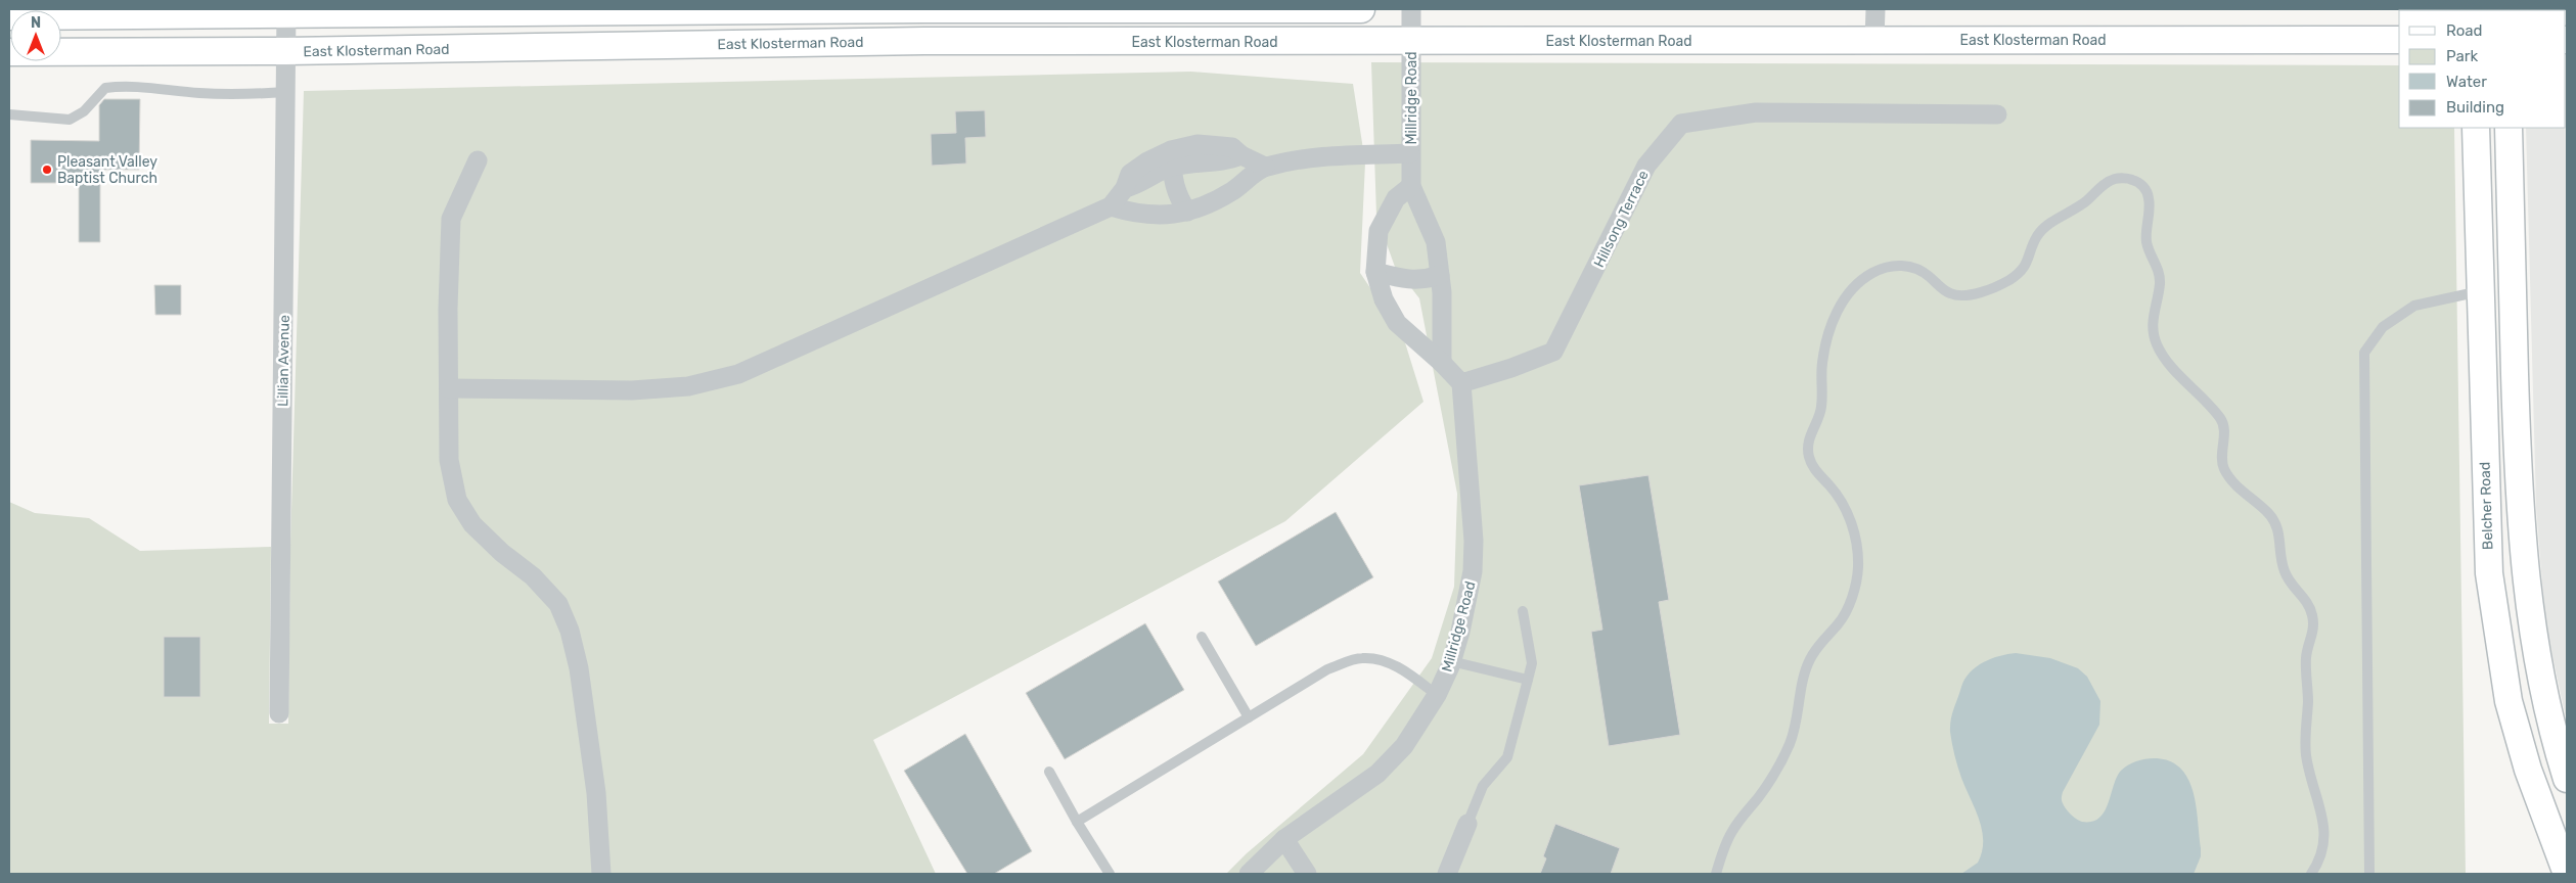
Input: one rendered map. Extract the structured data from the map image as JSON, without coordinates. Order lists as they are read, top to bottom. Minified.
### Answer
{"streets":{"main road":["East Klosterman Road","Belcher Road"],"street":["Millridge Road","Hillsong Terrace","Lillian Avenue"]},"crossings":[["East Klosterman Road","Millridge Road"],["East Klosterman Road","Lillian Avenue"],["Millridge Road","Hillsong Terrace"]],"places":["Pleasant Valley Baptist Church"],"legend":["Road","Park","Water","Building"],"north":"top"}
